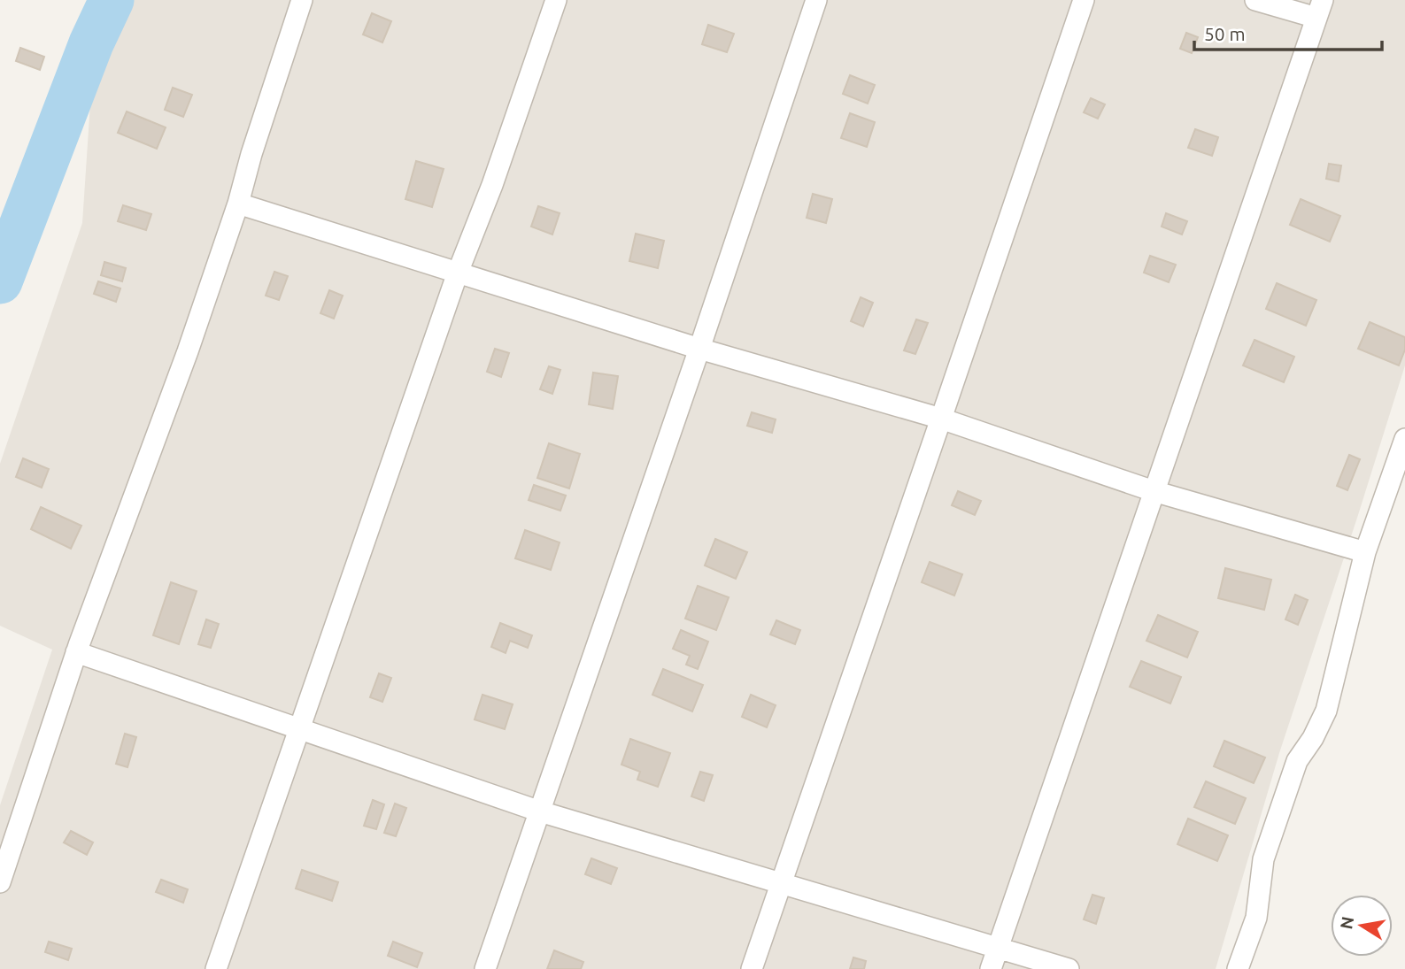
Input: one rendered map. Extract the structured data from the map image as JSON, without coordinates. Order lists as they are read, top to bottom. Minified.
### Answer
{"scale_bar":"50 m","north":"left"}
